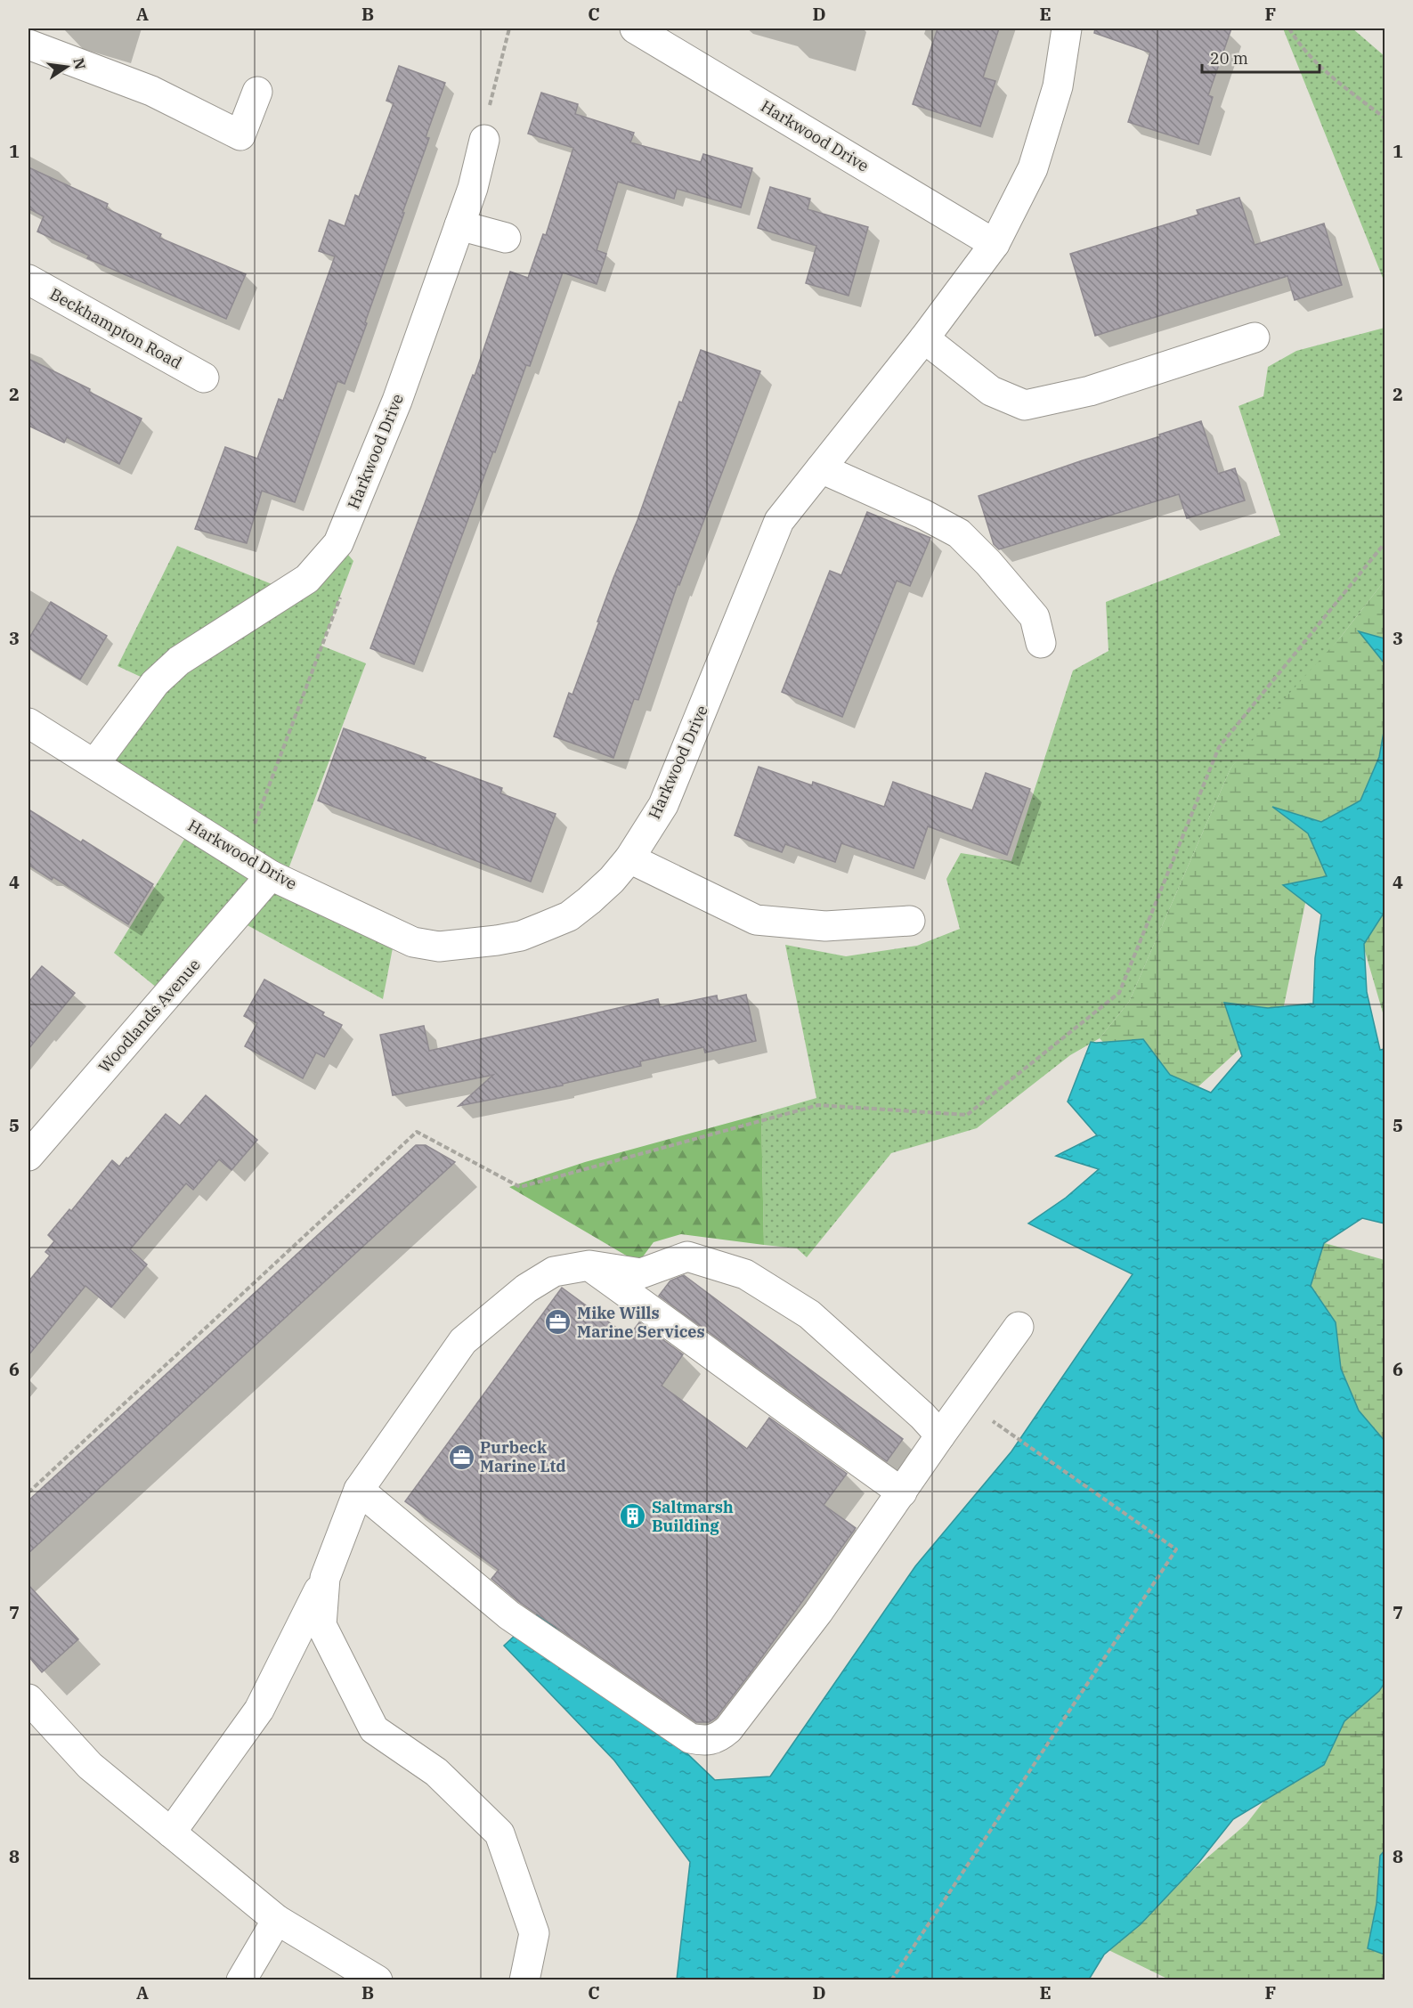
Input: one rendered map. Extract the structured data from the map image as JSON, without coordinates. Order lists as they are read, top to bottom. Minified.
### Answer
{"streets":{"street":["Harkwood Drive","Beckhampton Road","Woodlands Avenue"]},"crossings":[["Harkwood Drive","Woodlands Avenue"]],"places":{"office":["Mike Wills Marine Services","Purbeck Marine Ltd"],"building":["Saltmarsh Building"]},"scale_bar":"20 m","north":"right","grid":{"columns":["A","B","C","D","E","F"],"rows":["1","2","3","4","5","6","7","8"]}}
